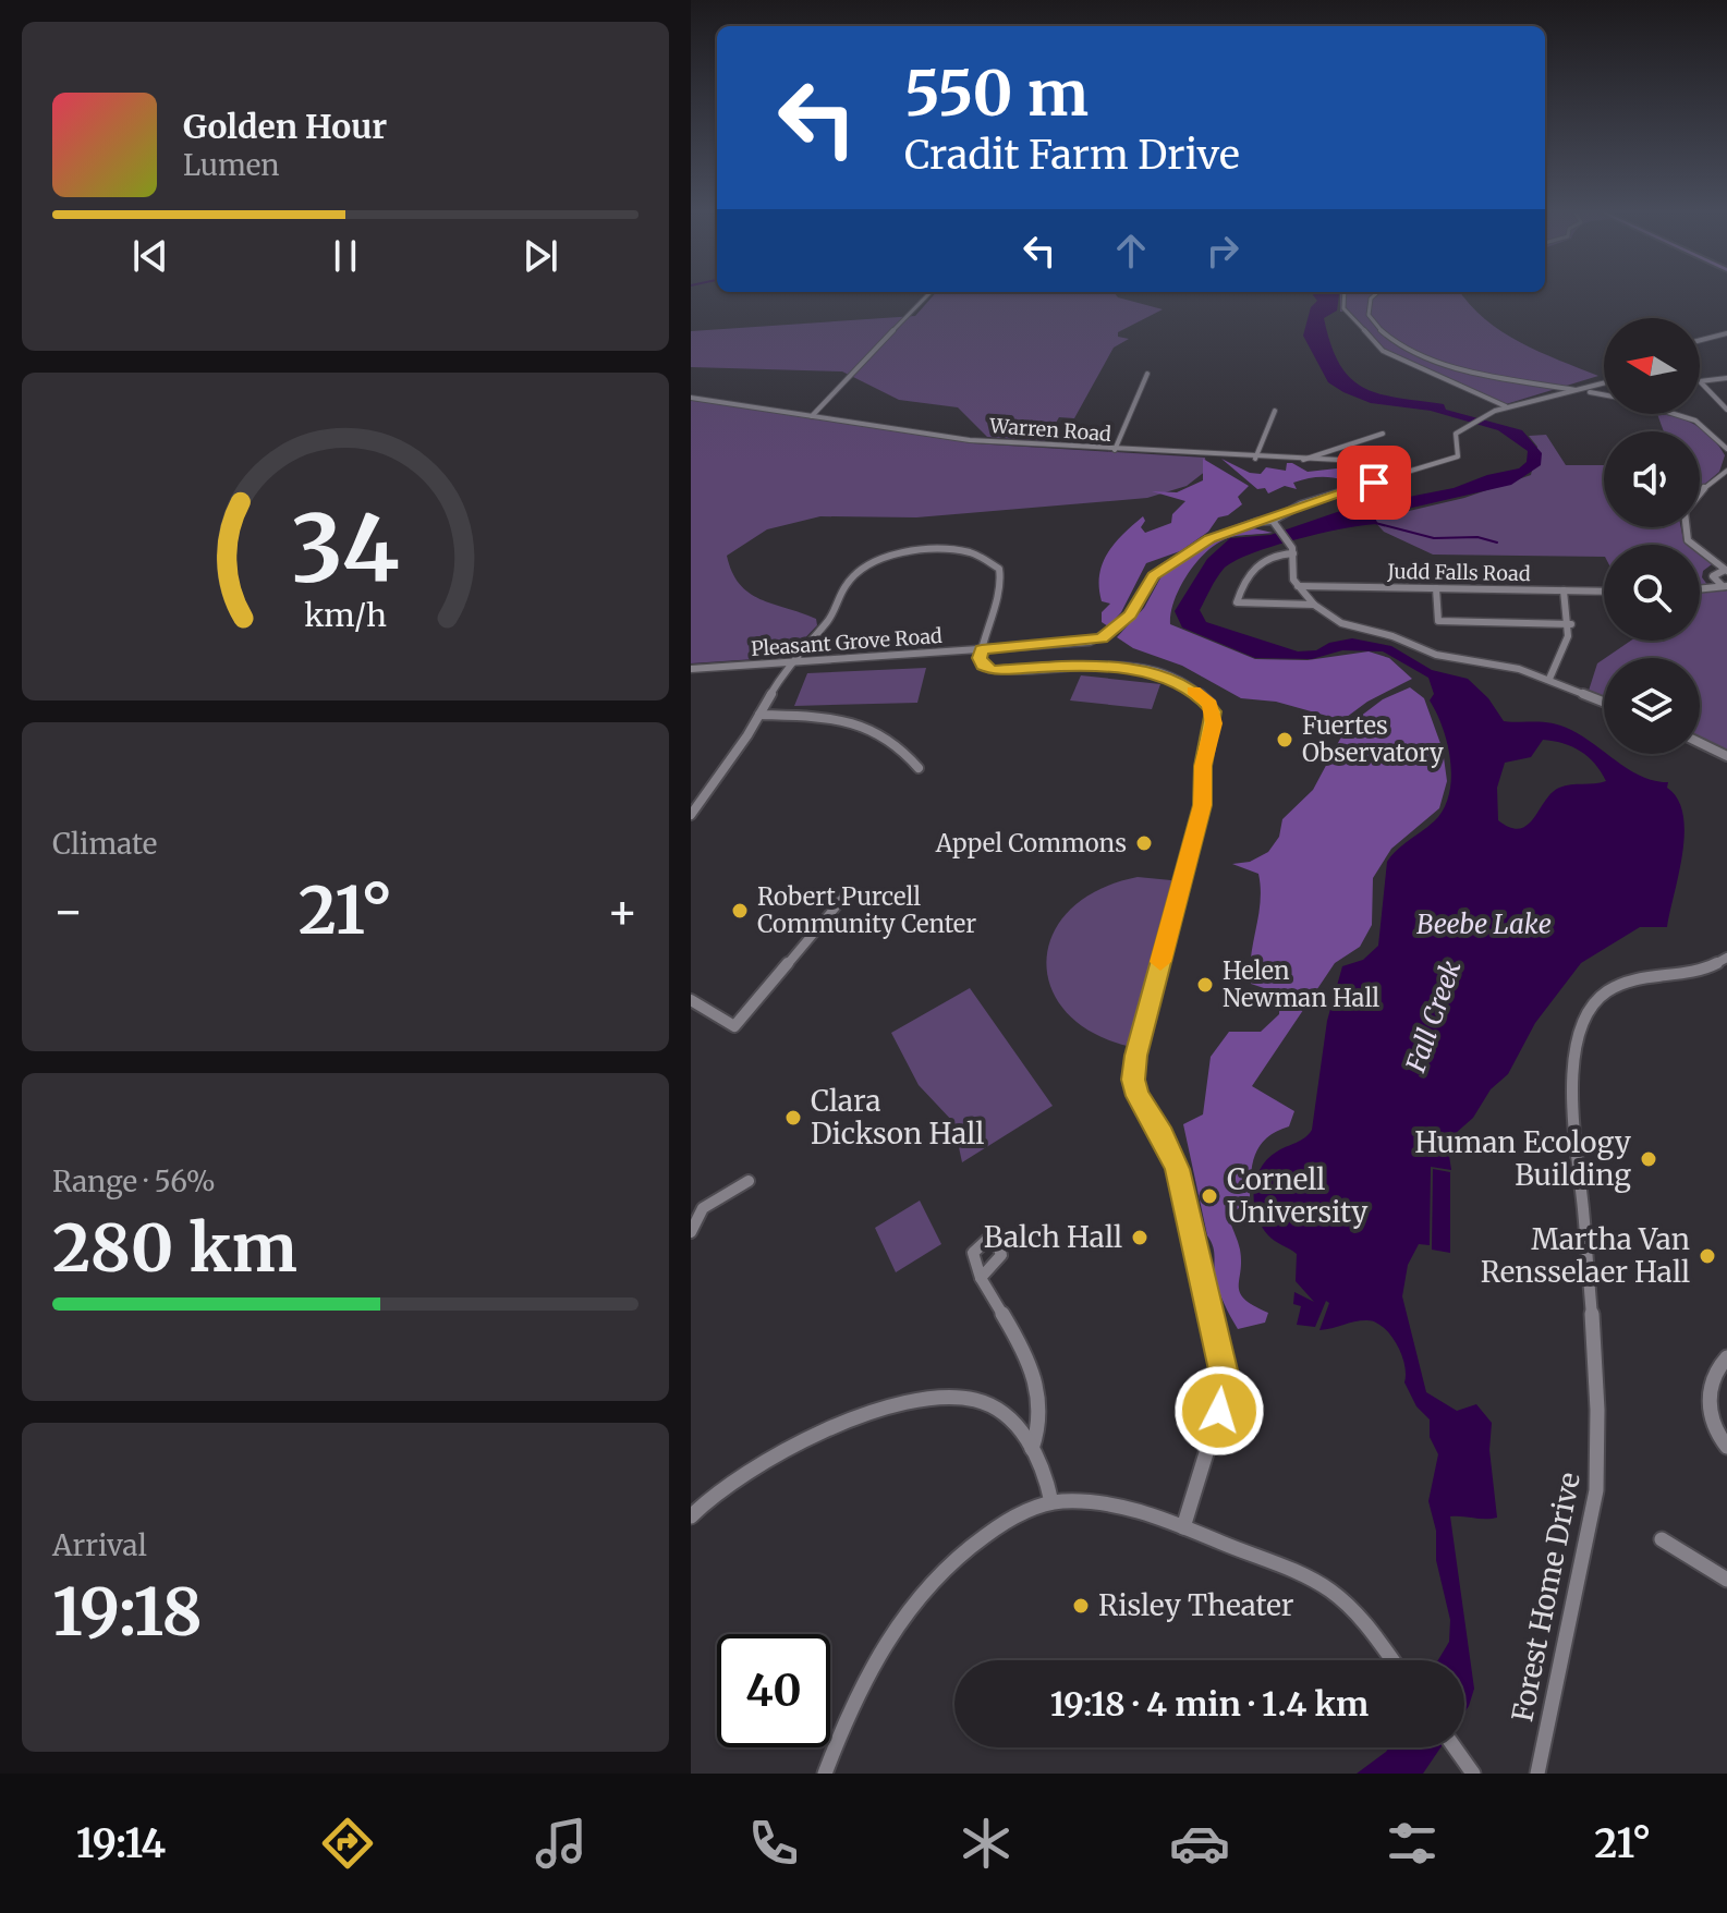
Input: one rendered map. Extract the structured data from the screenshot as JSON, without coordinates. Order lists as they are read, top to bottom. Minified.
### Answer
{"streets":{"street":["Warren Road","Judd Falls Road","Pleasant Grove Road","Forest Home Drive"]},"water":["Beebe Lake","Fall Creek"],"places":["Fuertes Observatory","Appel Commons","Robert Purcell Community Center","Helen Newman Hall","Clara Dickson Hall","Human Ecology Building","Cornell University","Balch Hall","Martha Van Rensselaer Hall","Risley Theater"],"north":"left","page":{"turn":["550 m","Cradit Farm Drive"],"song":["Golden Hour","Lumen"],"tile":["Climate",["Range · 56%","280 km"],["Arrival","19:18"]],"heat":["−","21°","+"],"limit":"40","trip":"19:18 · 4 min · 1.4 km","tabs":["19:14","21°"],"gauge":["34","km/h"]}}
